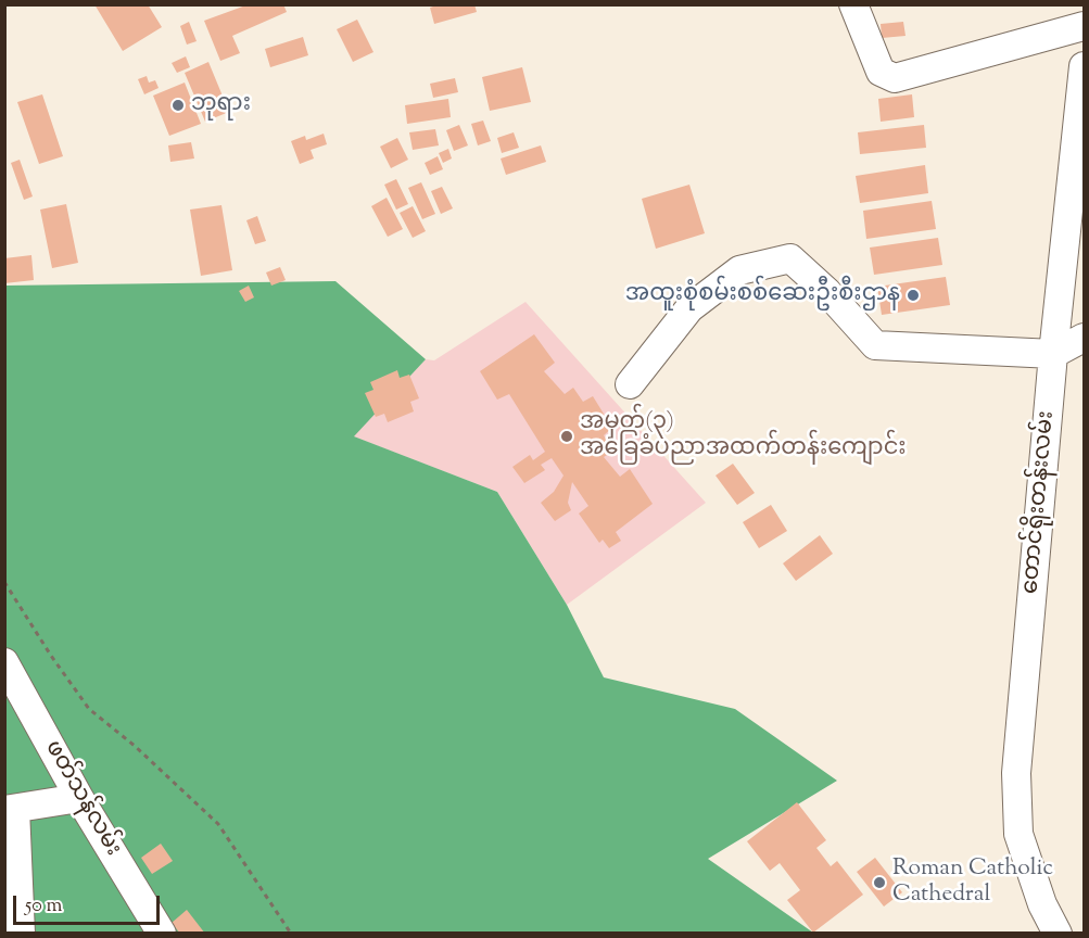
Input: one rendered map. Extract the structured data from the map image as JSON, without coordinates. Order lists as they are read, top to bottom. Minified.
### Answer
{"streets":{"street":["တောင်ရိုးတန်းလမ်း","ဖတ်သန်လမ်း"]},"places":["ဘုရား","အထူးစုံစမ်းစစ်ဆေးဦးစီးဌာန","အမှတ်(၃) အခြေခံပညာအထက်တန်းကျောင်း","Roman Catholic Cathedral"],"scale_bar":"50 m"}
